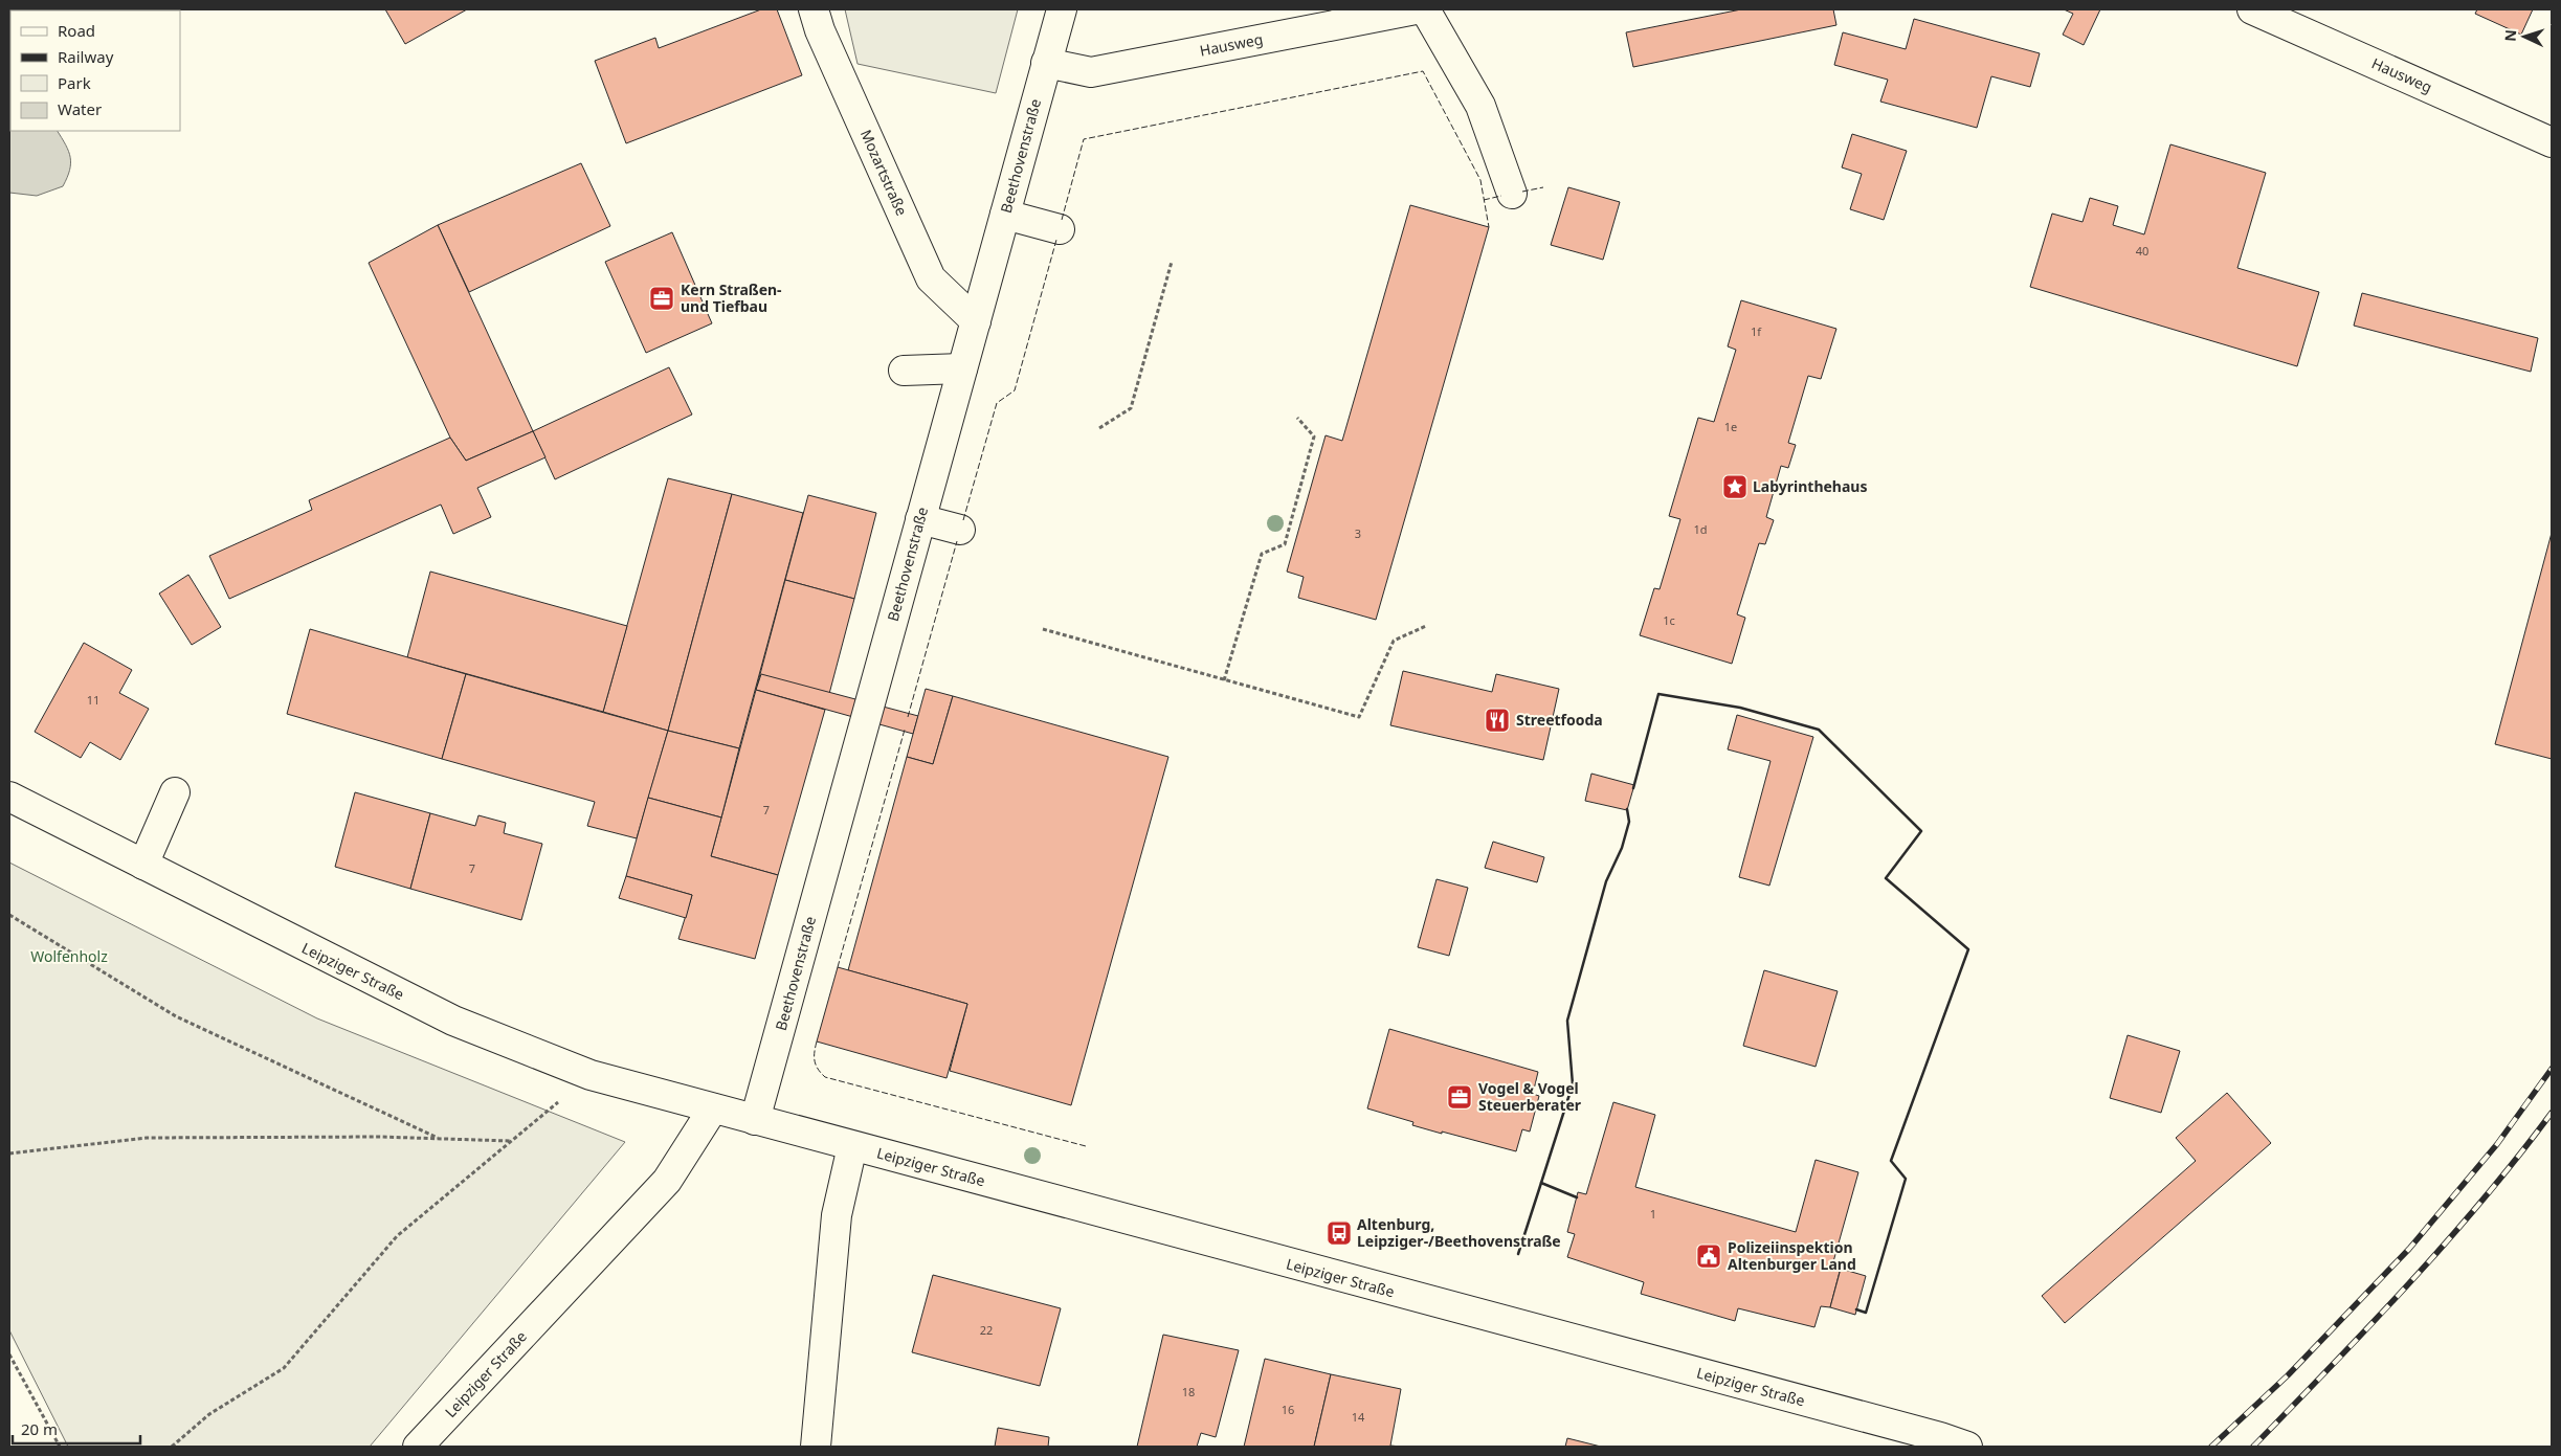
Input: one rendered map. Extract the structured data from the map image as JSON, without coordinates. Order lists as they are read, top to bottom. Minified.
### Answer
{"streets":{"street":["Hausweg","Beethovenstraße","Mozartstraße","Leipziger Straße"]},"crossings":[["Hausweg","Beethovenstraße"],["Beethovenstraße","Mozartstraße"],["Beethovenstraße","Leipziger Straße"]],"parks":["Wolfenholz"],"places":{"office":["Kern Straßen- und Tiefbau","Vogel & Vogel Steuerberater"],"place":["Labyrinthehaus"],"restaurant":["Streetfooda"],"bus stop":["Altenburg, Leipziger-/Beethovenstraße"],"public building":["Polizeiinspektion Altenburger Land"]},"house_numbers":["40","1f","1e","1d","3","1c","11","7","7","1","22","18","16","14"],"legend":["Road","Railway","Park","Water"],"scale_bar":"20 m","north":"left"}
